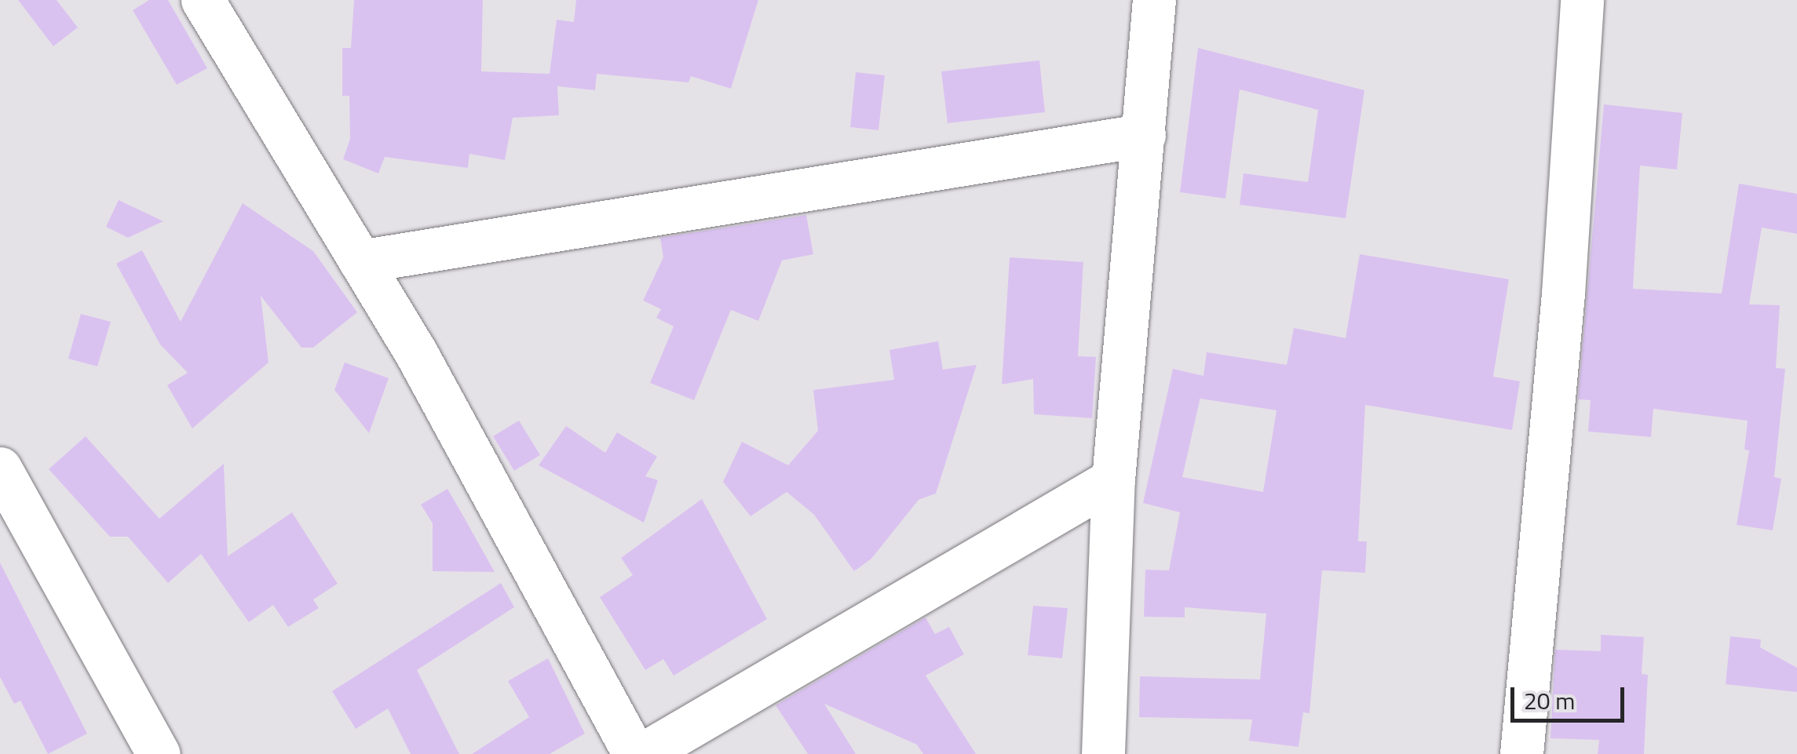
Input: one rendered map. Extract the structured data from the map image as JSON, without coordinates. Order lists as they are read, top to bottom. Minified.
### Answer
{"scale_bar":"20 m"}
